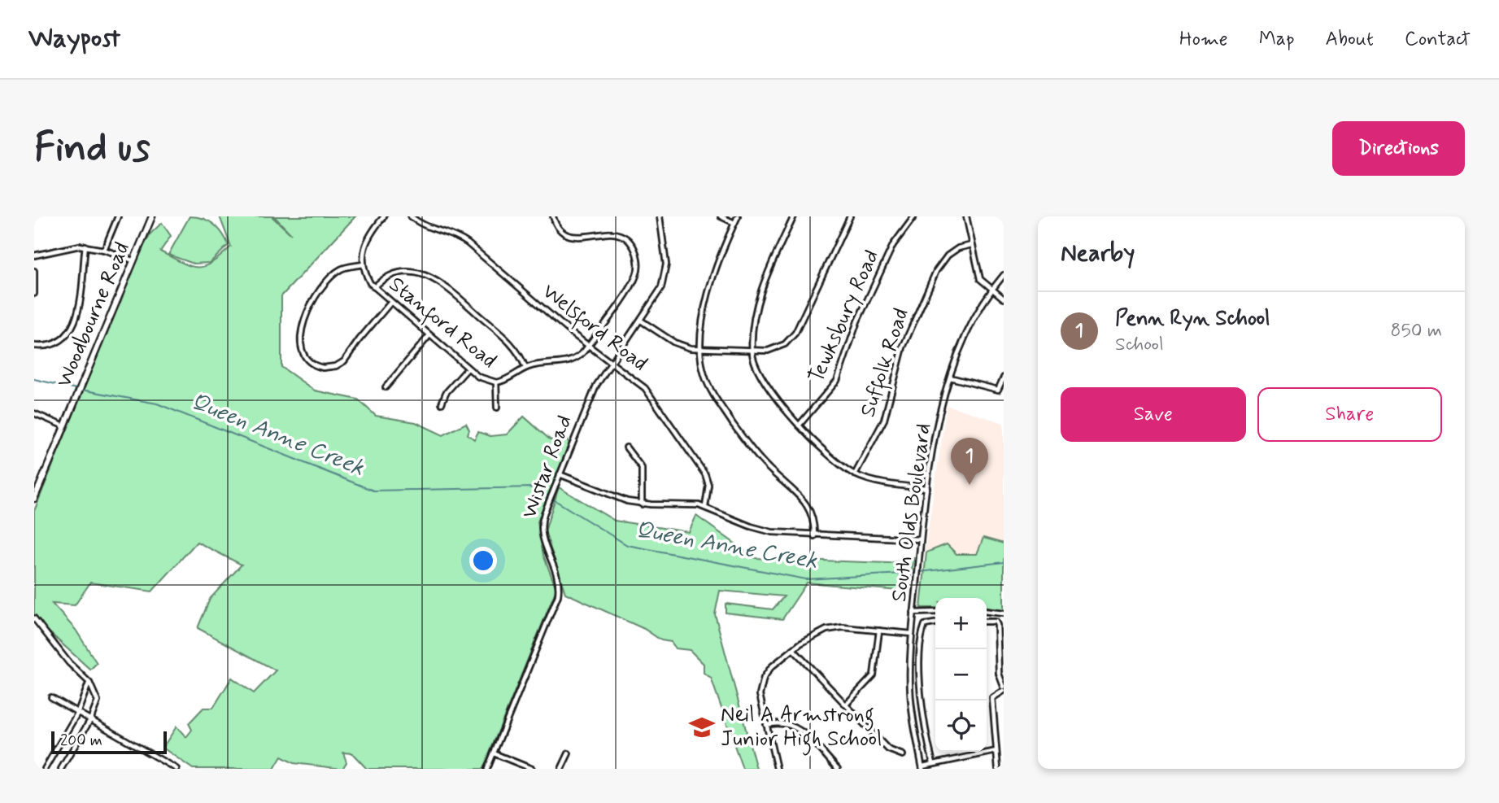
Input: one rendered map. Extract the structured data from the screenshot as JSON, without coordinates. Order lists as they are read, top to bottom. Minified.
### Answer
{"streets":{"main road":["Woodbourne Road"],"street":["Tewksbury Road","Stanford Road","Welsford Road","Suffolk Road","Wistar Road","South Olds Boulevard"]},"crossings":[["Stanford Road","Welsford Road"],["Welsford Road","Wistar Road"]],"water":["Queen Anne Creek"],"places":{"school or university":["Neil A Armstrong Junior High School"]},"scale_bar":"200 m","page":{"header":"Waypost","nav":["Home","Map","About","Contact"],"buttons":["Directions",["Save","Share"]],"title":"Find us","heading":"Nearby","list":[{"mark":"1","name":"Penn Ryn School","note":"School","value":"850 m"}],"pins":"1","map_buttons":["+","−"],"scale":"200 m"}}
